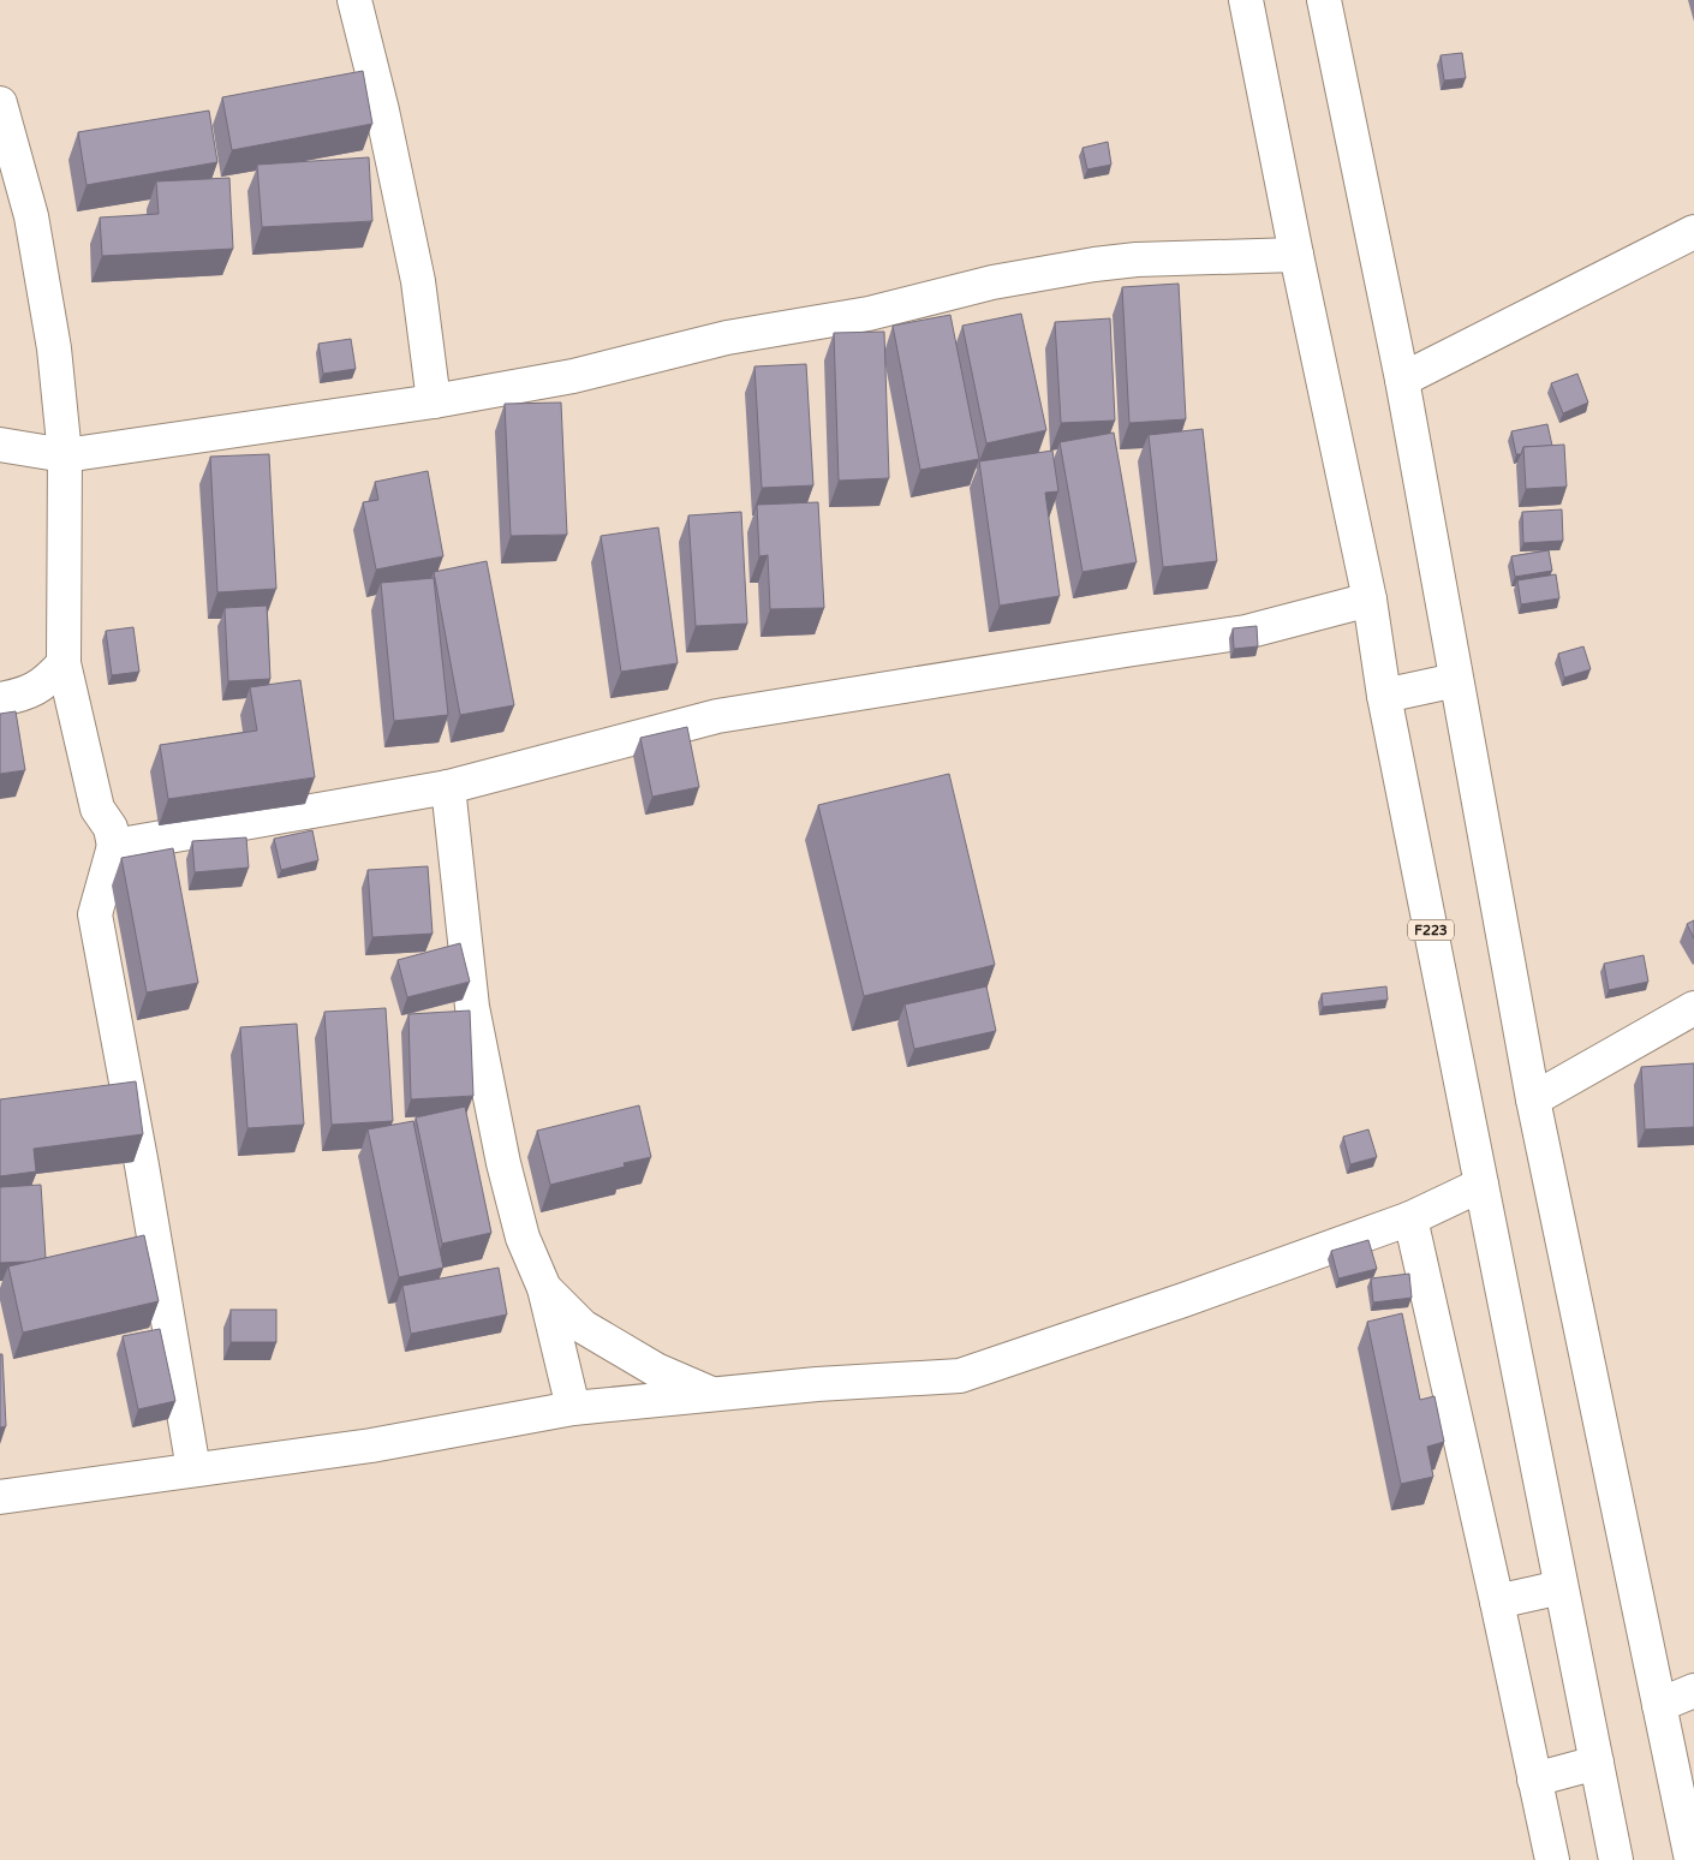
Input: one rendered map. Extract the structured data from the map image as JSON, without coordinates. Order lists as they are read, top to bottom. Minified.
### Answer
{"streets":{"street":["F223"]}}
